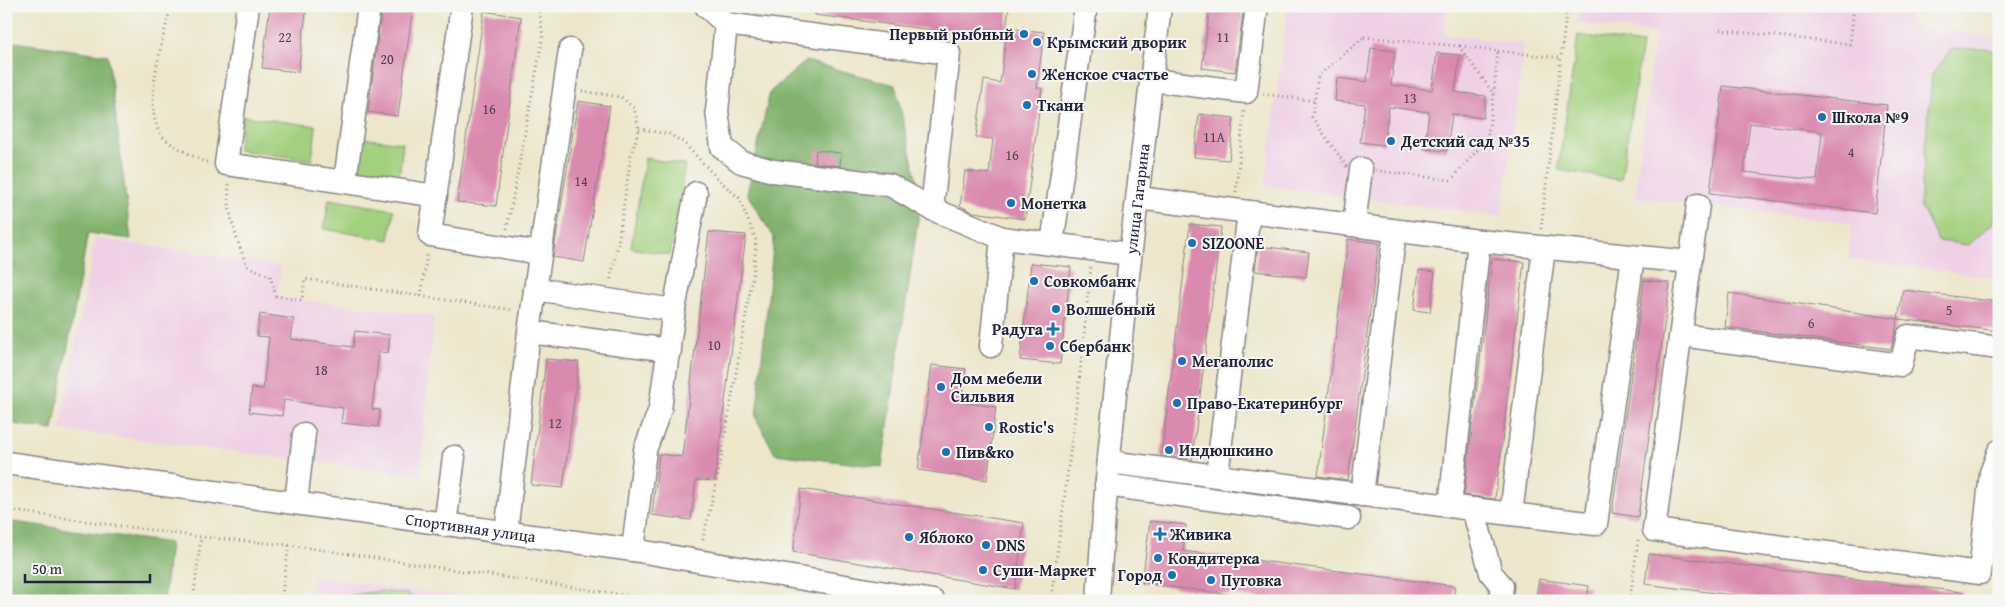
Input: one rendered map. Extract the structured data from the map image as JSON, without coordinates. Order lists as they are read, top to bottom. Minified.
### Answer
{"streets":{"street":["улица Гагарина","Спортивная улица"]},"places":{"other":["Первый рыбный","Крымский дворик","Женское счастье","Ткани","Школа №9","Детский сад №35","Монетка","SIZOONE","Совкомбанк","Волшебный","Сбербанк","Мегаполис","Дом мебели Сильвия","Право-Екатеринбург","Rostic's","Индюшкино","Пив&ко","Яблоко","DNS","Кондитерка","Суши-Маркет","Город","Пуговка"],"health":["Радуга","Живика"]},"house_numbers":["22","11","20","13","16","11А","4","16","14","5","6","10","18","12"],"scale_bar":"50 m"}
